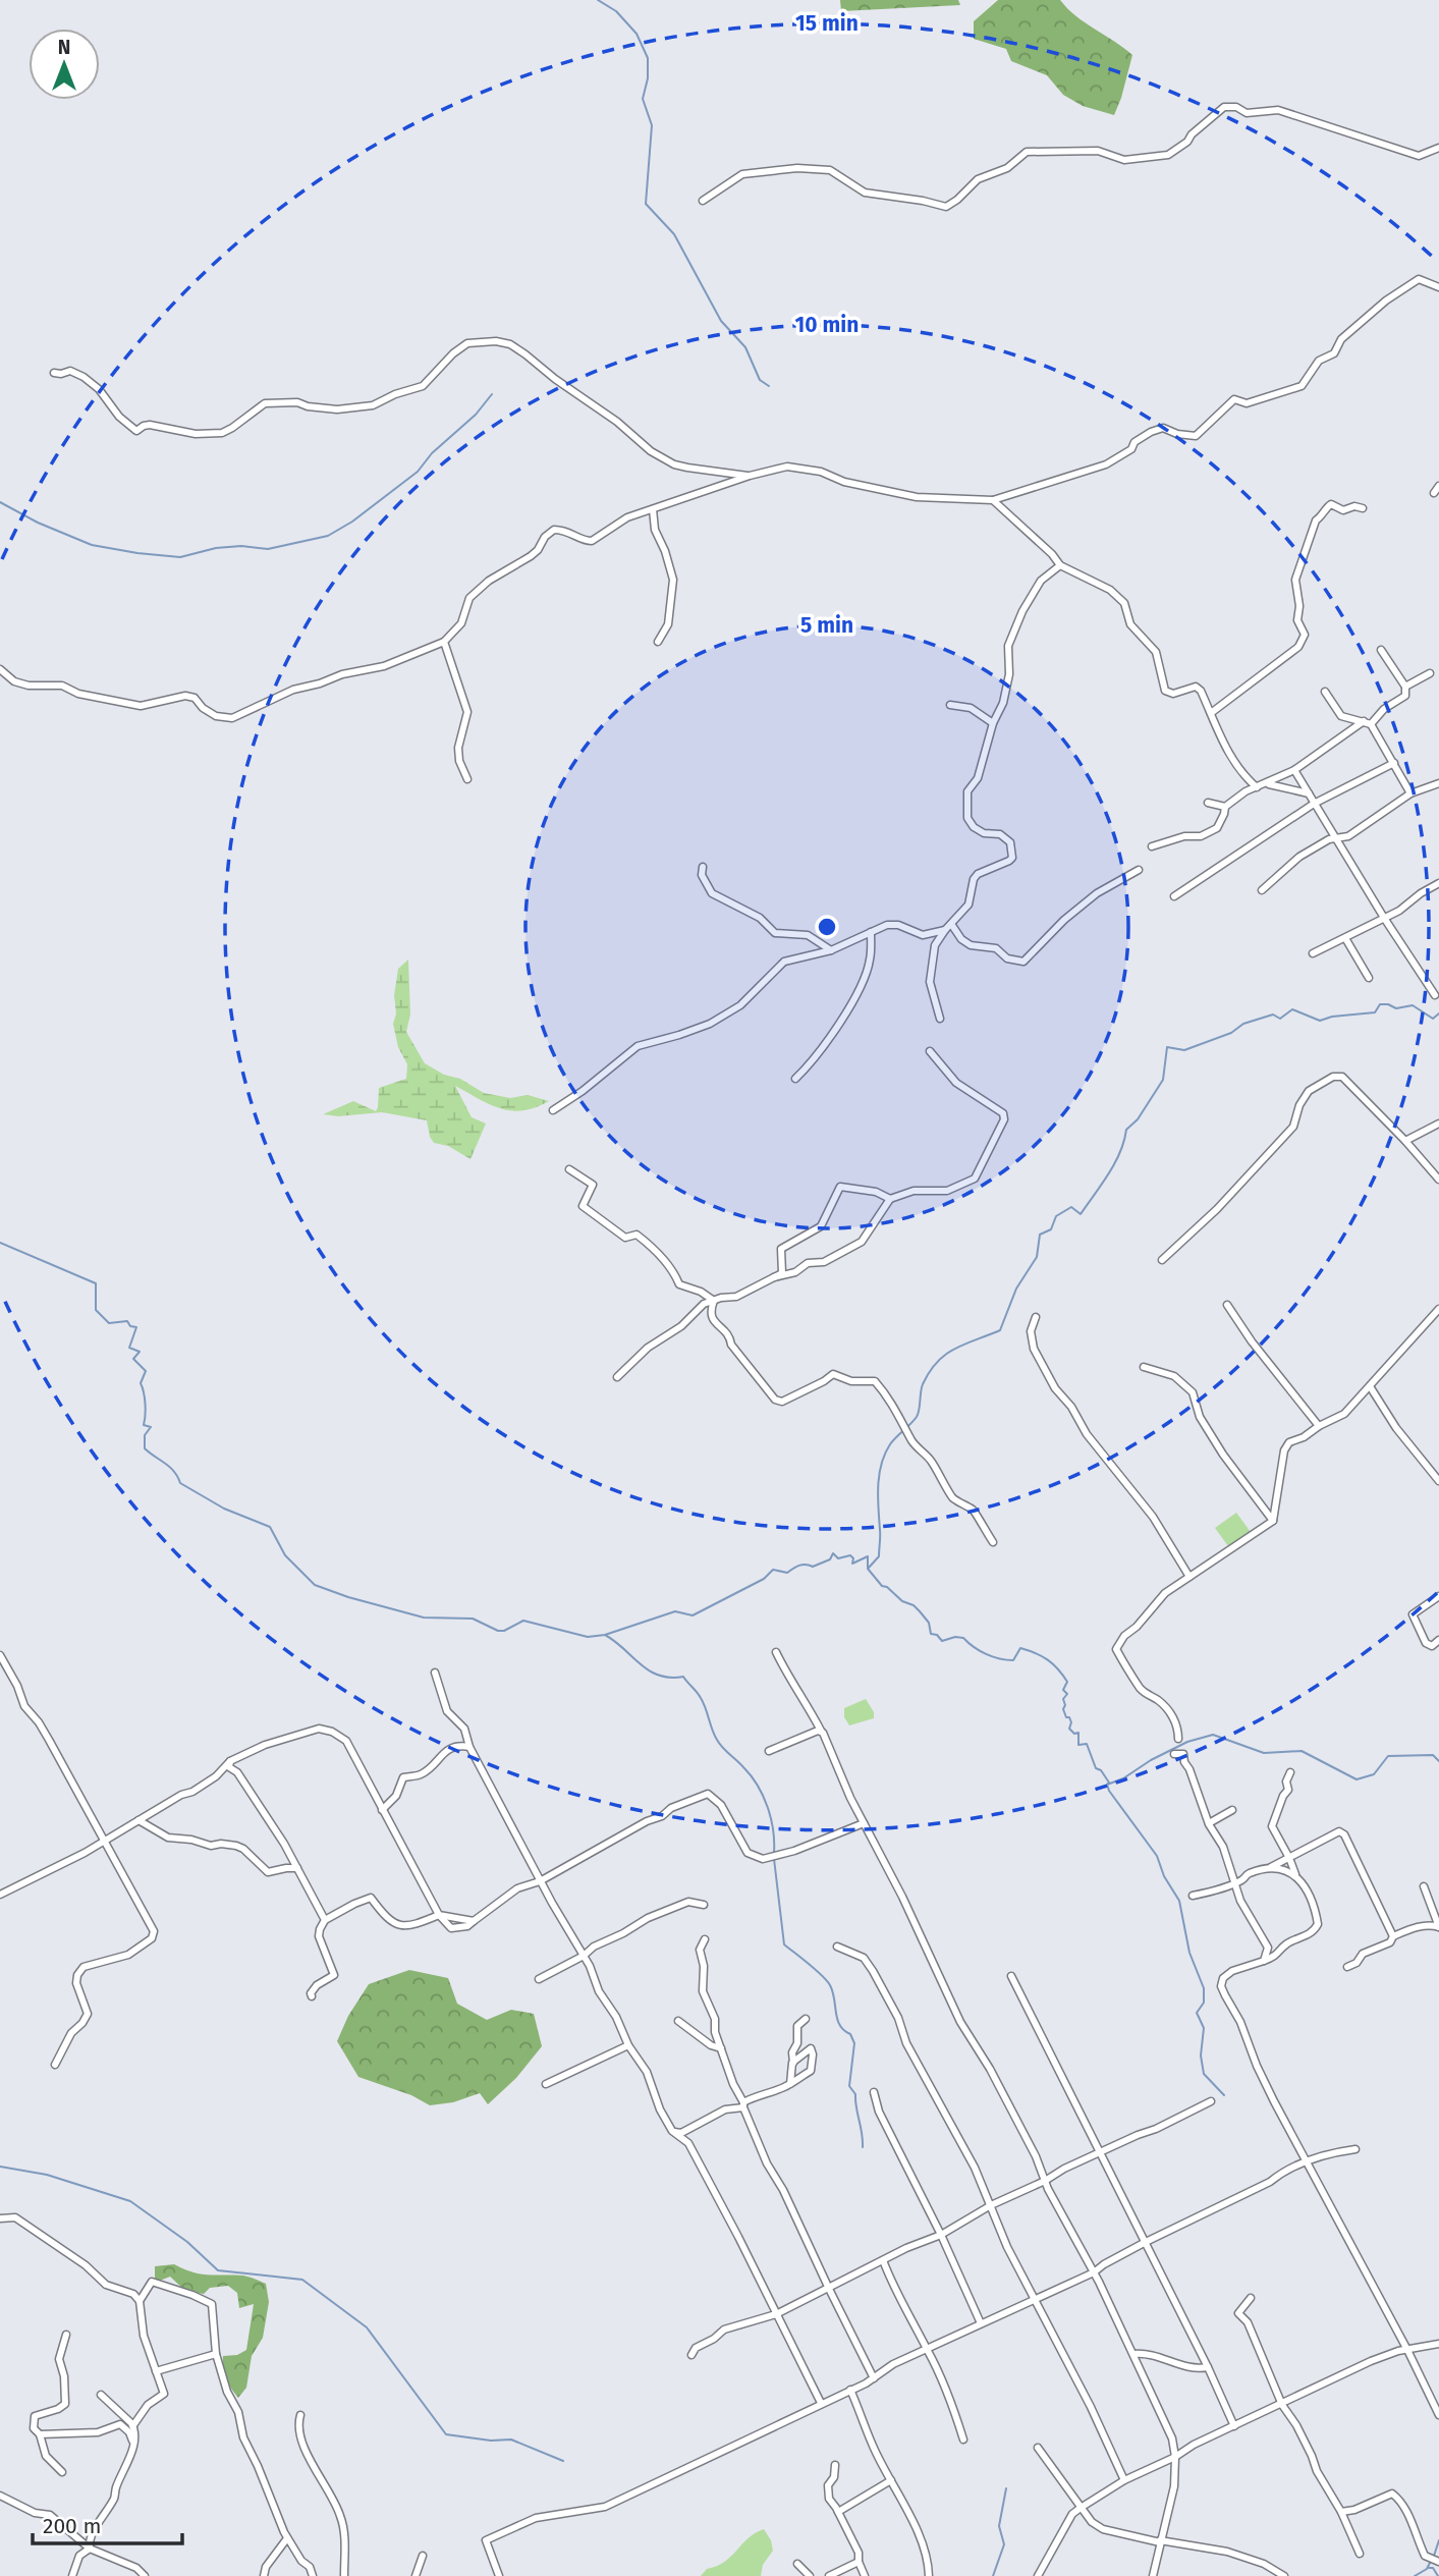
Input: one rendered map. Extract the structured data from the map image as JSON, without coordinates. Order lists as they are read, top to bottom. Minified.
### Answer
{"scale_bar":"200 m","north":"top","rings":["15 min","10 min","5 min"]}
